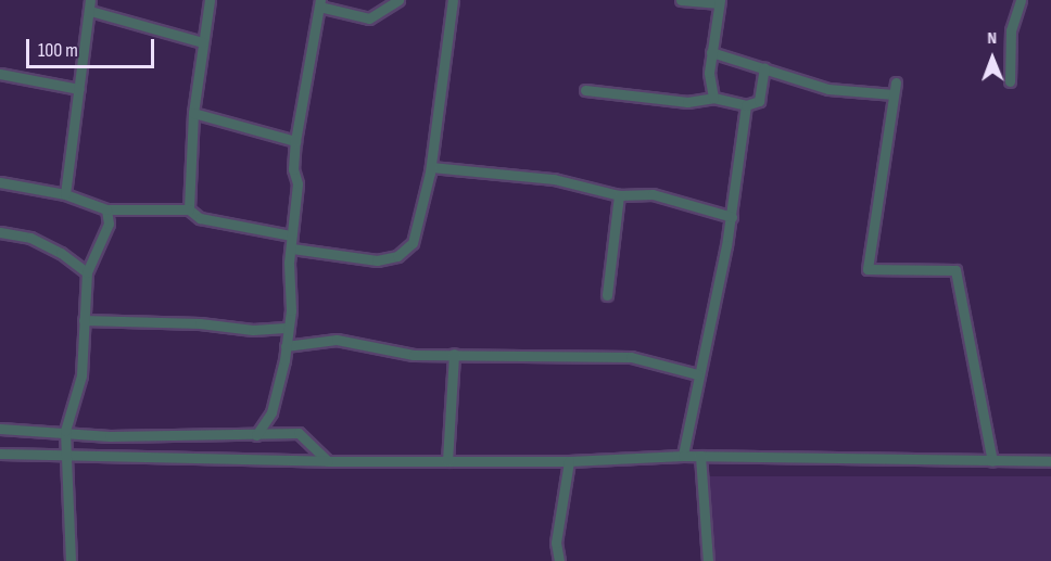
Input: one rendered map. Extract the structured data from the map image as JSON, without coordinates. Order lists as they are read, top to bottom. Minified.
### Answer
{"scale_bar":"100 m","north":"top"}
